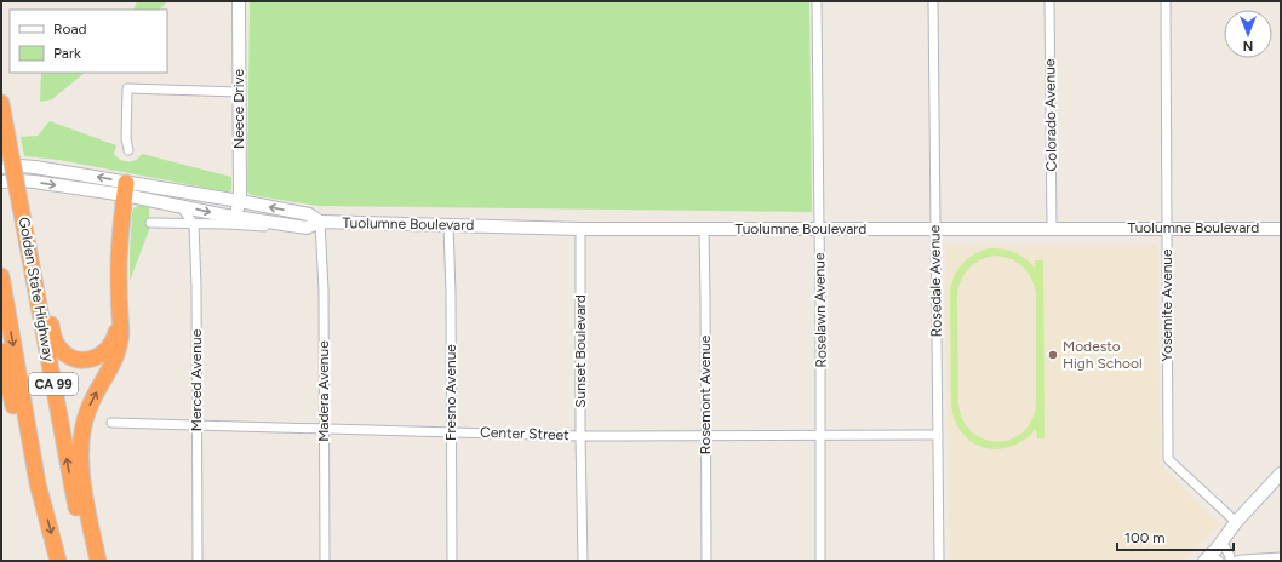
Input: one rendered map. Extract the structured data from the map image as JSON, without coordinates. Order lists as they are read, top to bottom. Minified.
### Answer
{"streets":{"highway":["Golden State Highway","CA 99"],"main road":["Neece Drive","Tuolumne Boulevard"],"street":["Colorado Avenue","Rosedale Avenue","Yosemite Avenue","Roselawn Avenue","Sunset Boulevard","Merced Avenue","Madera Avenue","Fresno Avenue","Rosemont Avenue","Center Street"]},"crossings":[["Neece Drive","Tuolumne Boulevard"],["Colorado Avenue","Tuolumne Boulevard"],["Tuolumne Boulevard","Rosedale Avenue"],["Tuolumne Boulevard","Yosemite Avenue"],["Tuolumne Boulevard","Roselawn Avenue"],["Tuolumne Boulevard","Sunset Boulevard"],["Tuolumne Boulevard","Merced Avenue"],["Tuolumne Boulevard","Madera Avenue"],["Tuolumne Boulevard","Fresno Avenue"],["Tuolumne Boulevard","Rosemont Avenue"],["Rosedale Avenue","Center Street"],["Roselawn Avenue","Center Street"],["Sunset Boulevard","Center Street"],["Merced Avenue","Center Street"],["Madera Avenue","Center Street"],["Fresno Avenue","Center Street"],["Rosemont Avenue","Center Street"]],"places":["Modesto High School"],"legend":["Road","Park"],"scale_bar":"100 m","north":"bottom"}
